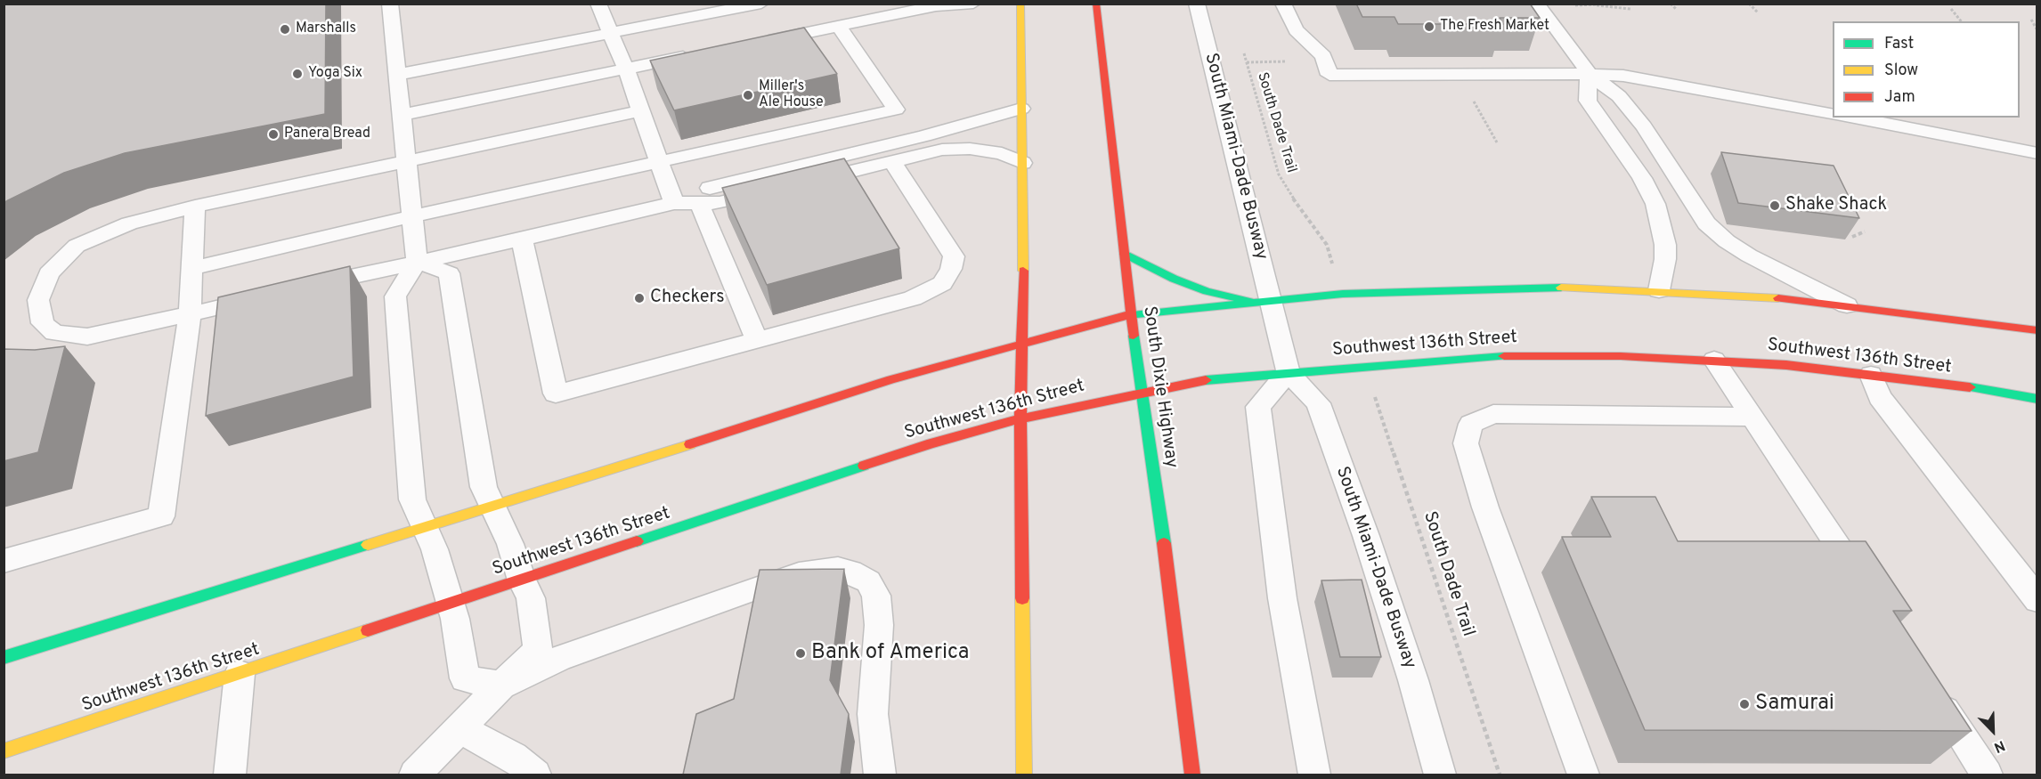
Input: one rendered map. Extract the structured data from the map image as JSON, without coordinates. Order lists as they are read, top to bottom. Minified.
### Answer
{"streets":{"main road":["Southwest 136th Street","South Dixie Highway"],"lane":["South Miami-Dade Busway"],"path":["South Dade Trail"]},"crossings":[["South Miami-Dade Busway","Southwest 136th Street"],["Southwest 136th Street","South Dixie Highway"]],"places":["The Fresh Market","Marshalls","Yoga Six","Miller's Ale House","Panera Bread","Shake Shack","Checkers","Bank of America","Samurai"],"legend":["Fast","Slow","Jam"],"north":"bottom right"}
